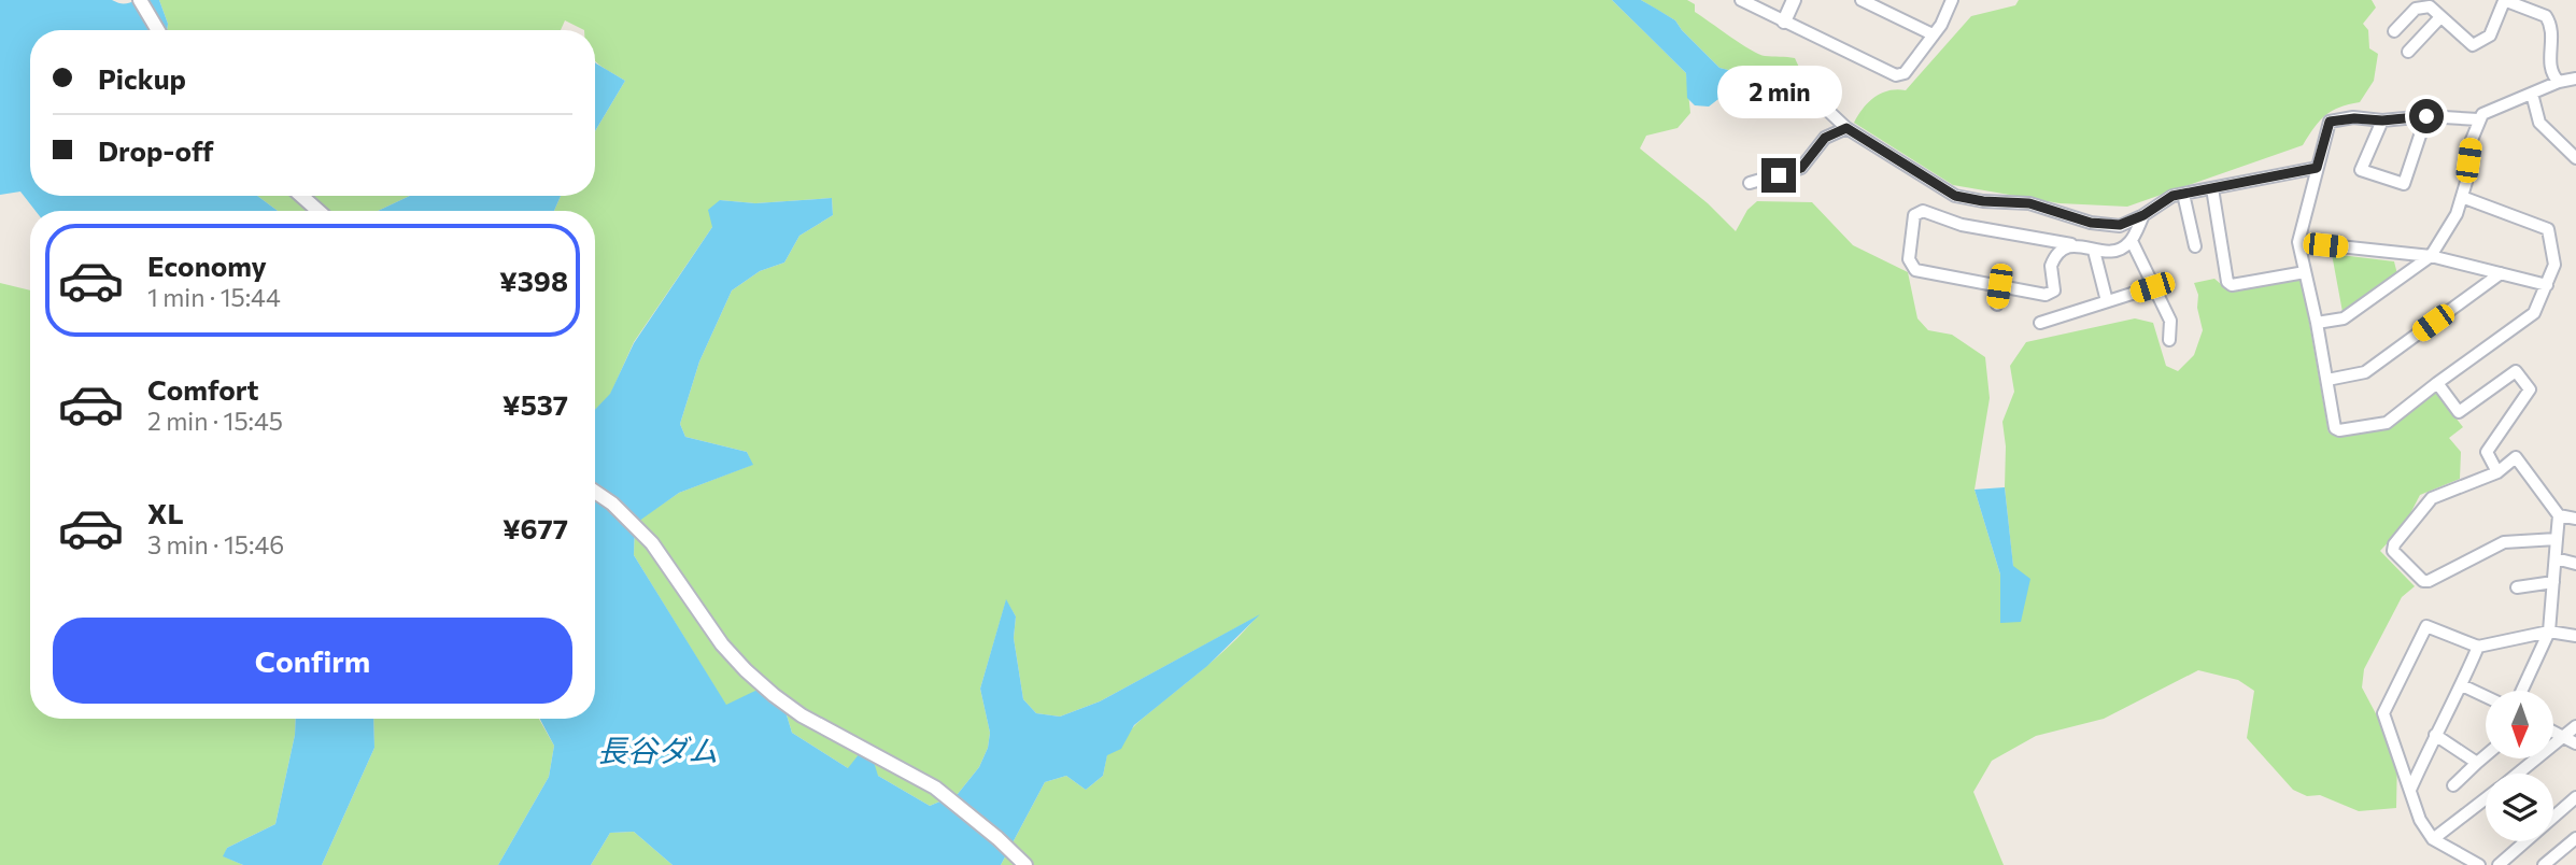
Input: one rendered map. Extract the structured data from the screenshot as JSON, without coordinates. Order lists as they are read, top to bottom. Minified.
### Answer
{"water":["長谷ダム"],"north":"bottom","page":{"banner":["Pickup","Drop-off"],"bubble":"2 min","list":[{"name":"Economy","note":"1 min · 15:44","value":"¥398"},{"name":"Comfort","note":"2 min · 15:45","value":"¥537"},{"name":"XL","note":"3 min · 15:46","value":"¥677"}],"buttons":"Confirm"}}
